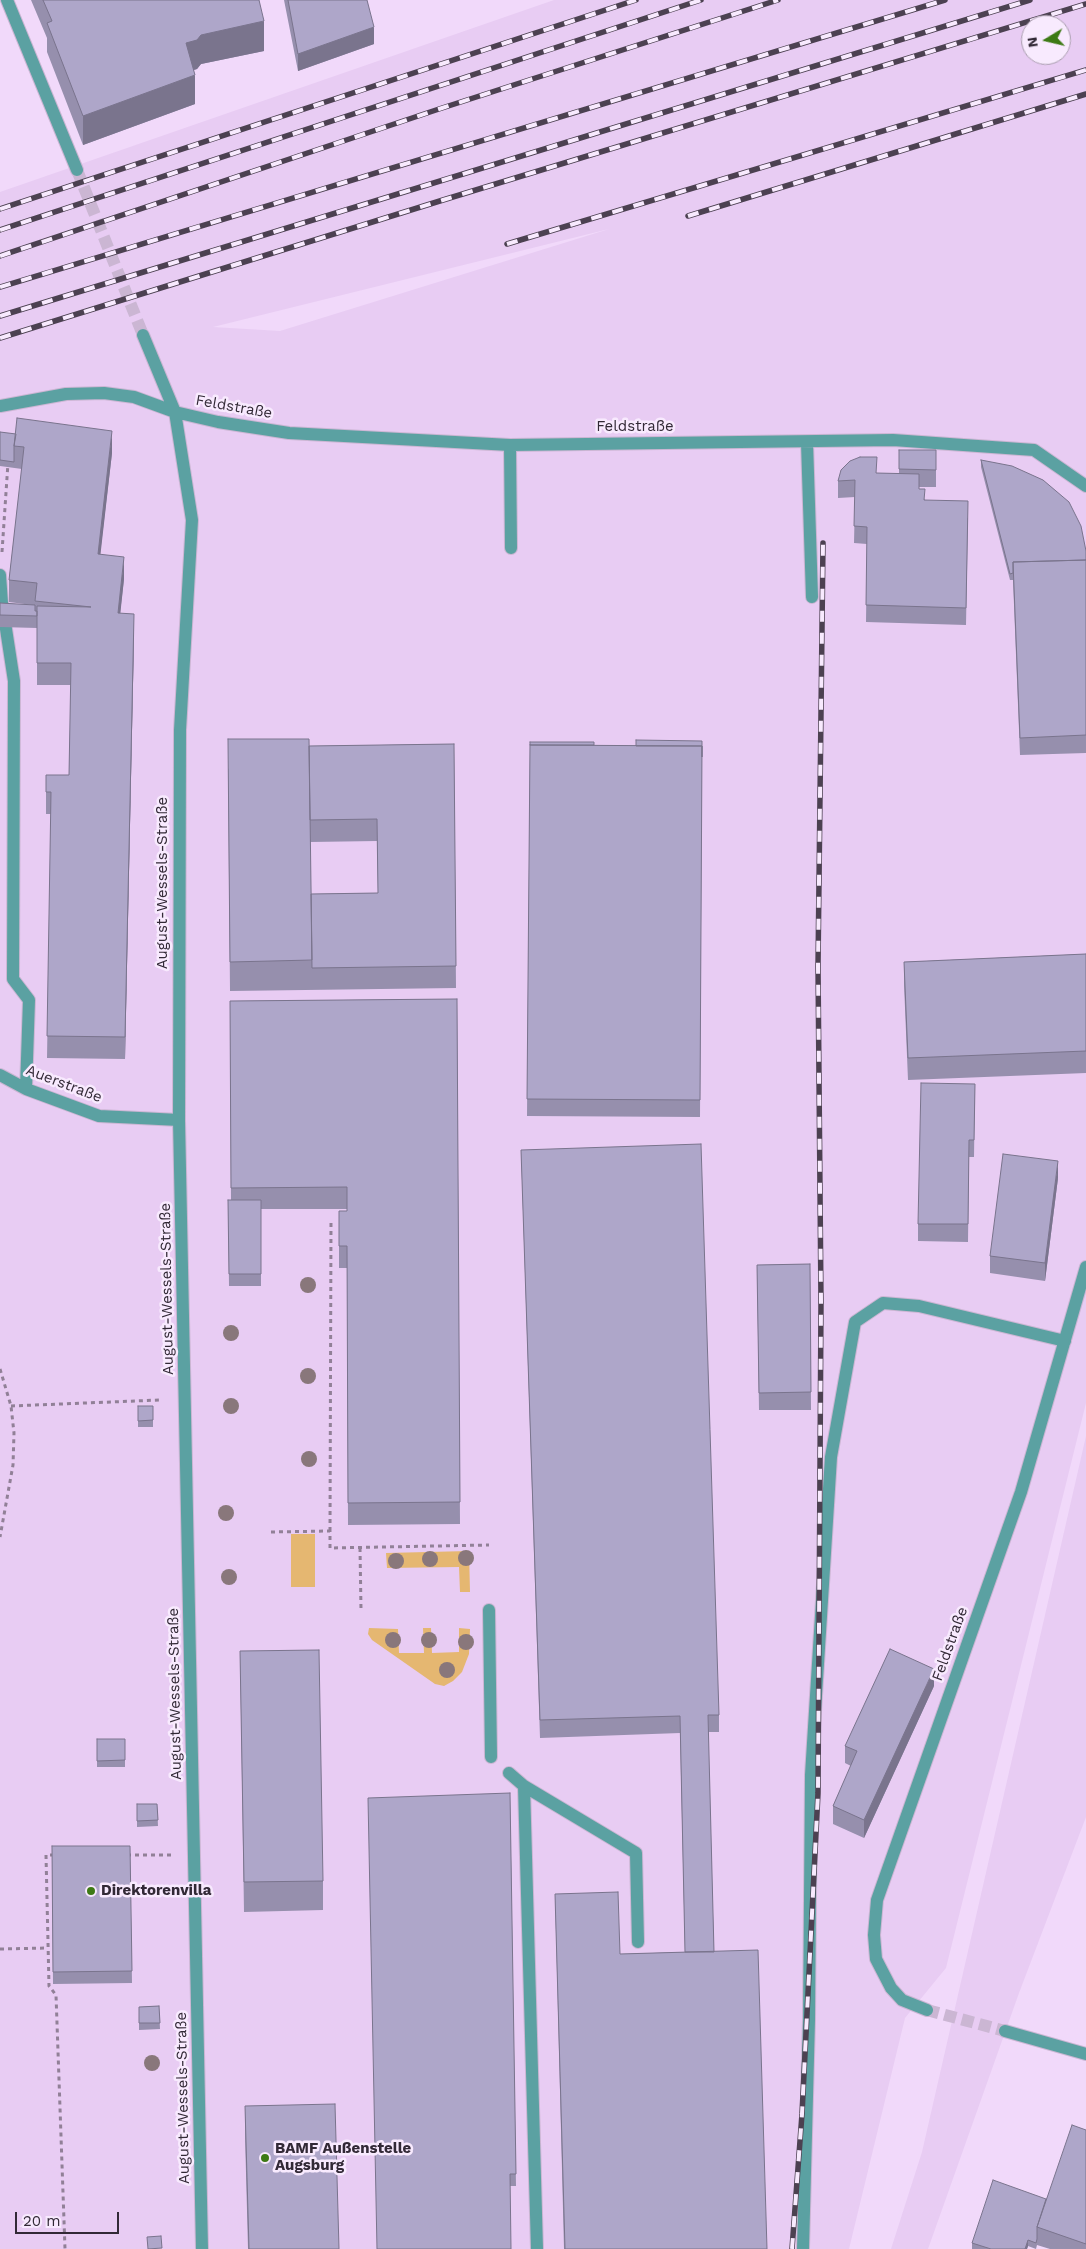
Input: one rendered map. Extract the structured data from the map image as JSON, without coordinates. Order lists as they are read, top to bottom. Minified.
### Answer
{"streets":{"street":["Feldstraße","August-Wessels-Straße","Auerstraße"]},"crossings":[["Feldstraße","August-Wessels-Straße"],["August-Wessels-Straße","Auerstraße"]],"places":["Direktorenvilla","BAMF Außenstelle Augsburg"],"scale_bar":"20 m","north":"left"}
